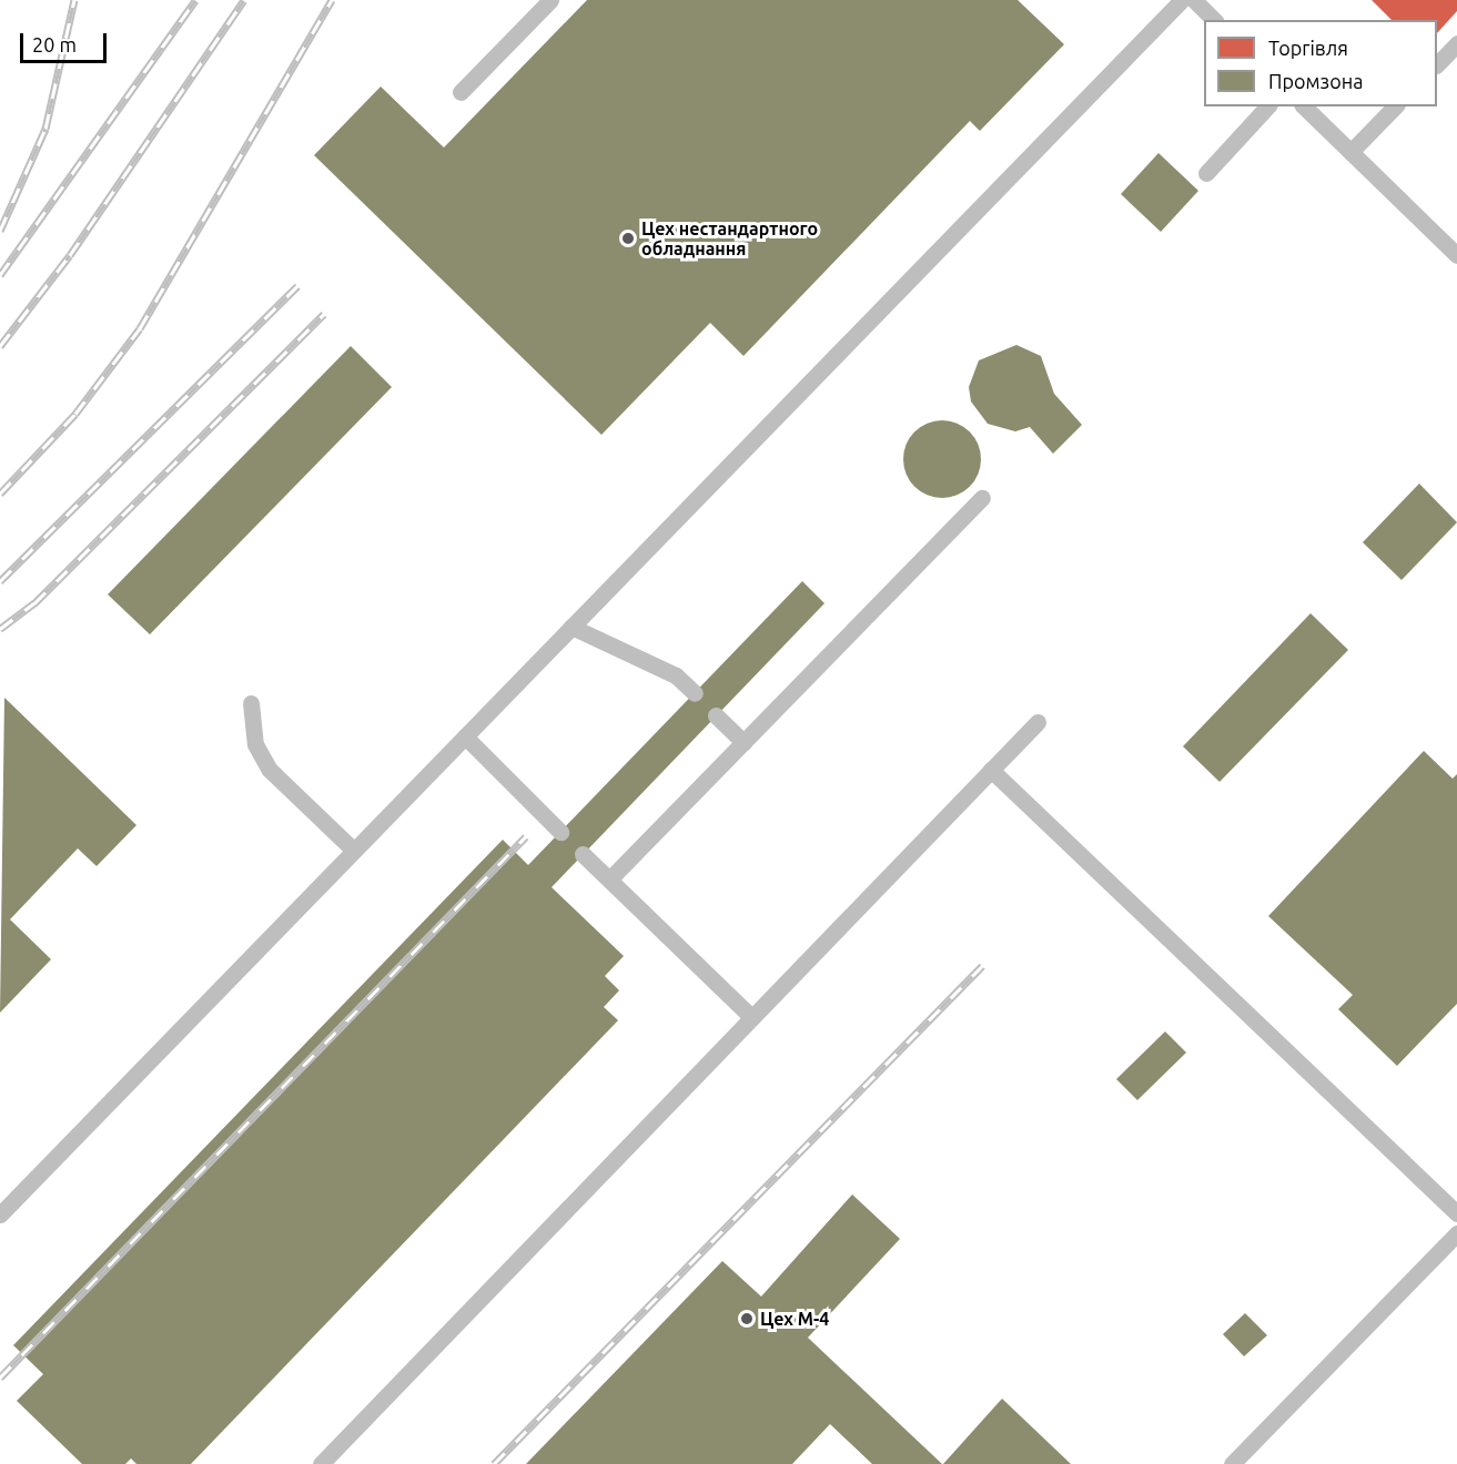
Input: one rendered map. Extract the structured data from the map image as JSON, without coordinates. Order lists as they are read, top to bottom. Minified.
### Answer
{"places":["Цех нестандартного обладнання","Цех М-4"],"legend":["Торгівля","Промзона"],"scale_bar":"20 m"}
